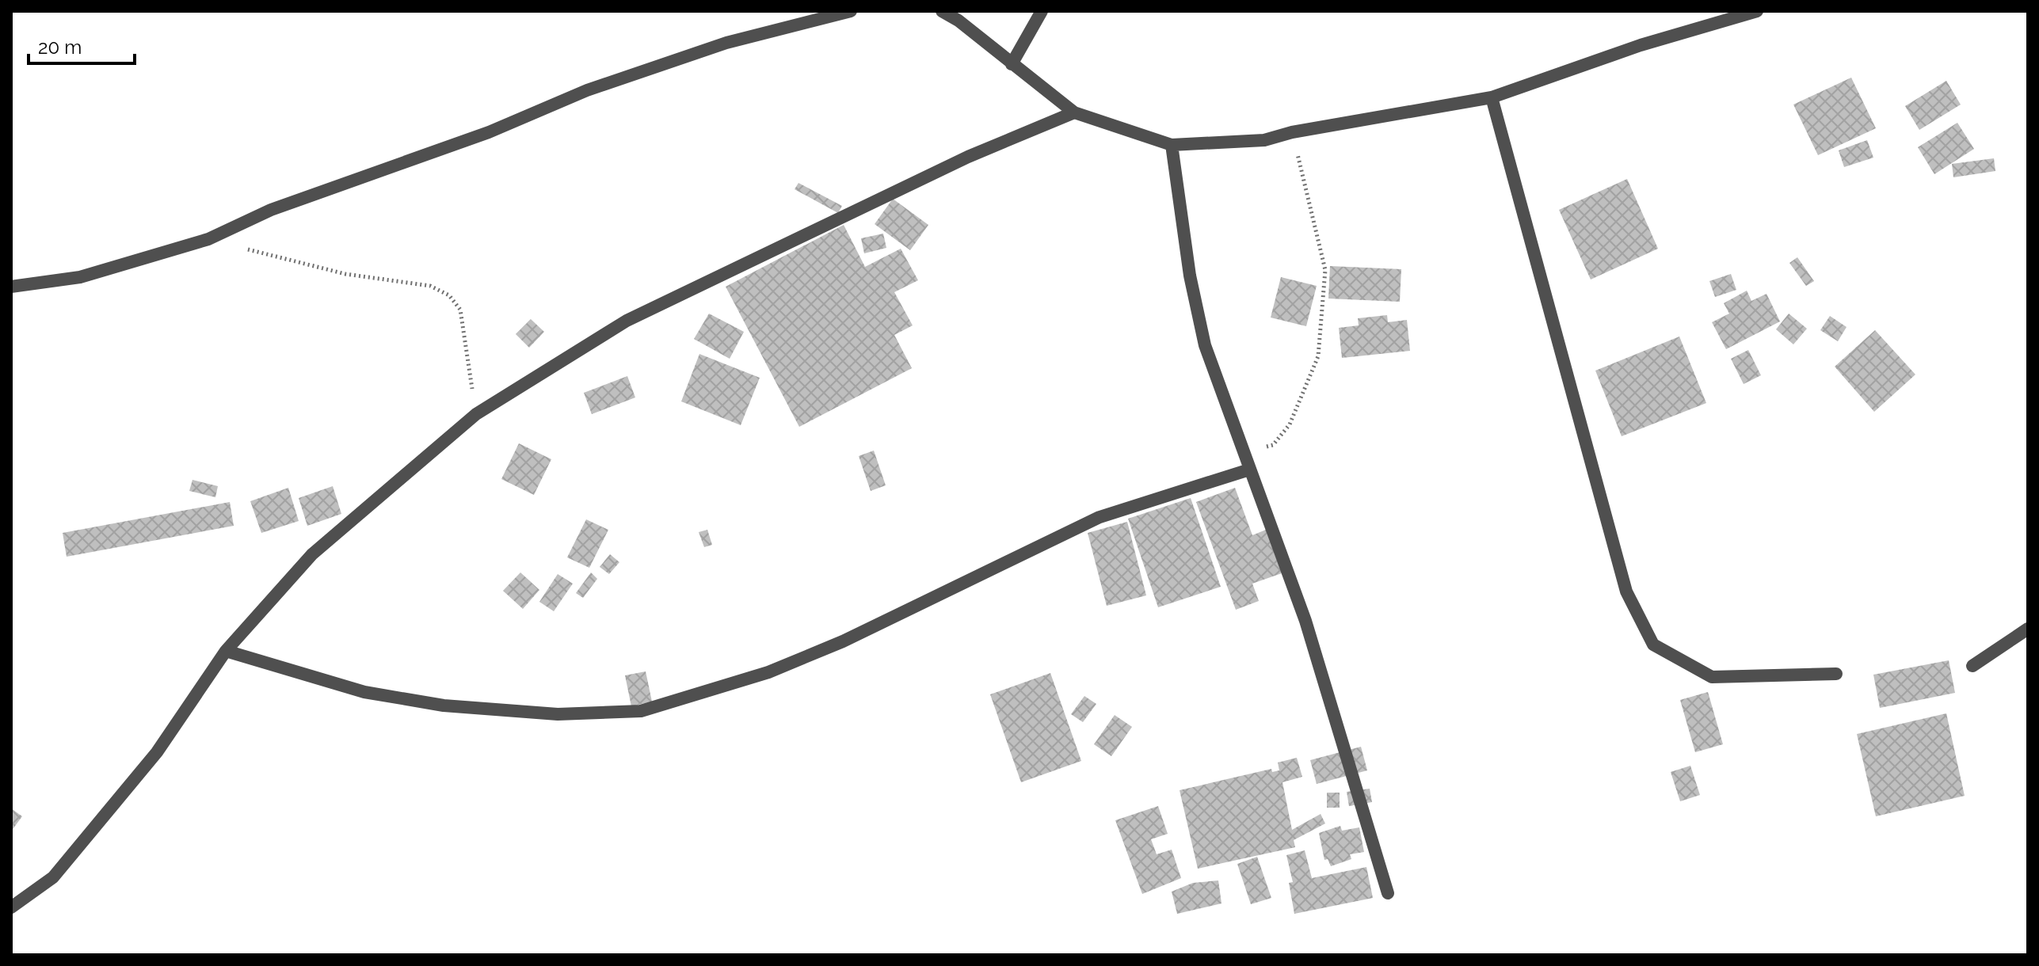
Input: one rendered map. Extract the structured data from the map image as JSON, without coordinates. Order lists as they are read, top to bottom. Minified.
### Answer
{"scale_bar":"20 m"}
